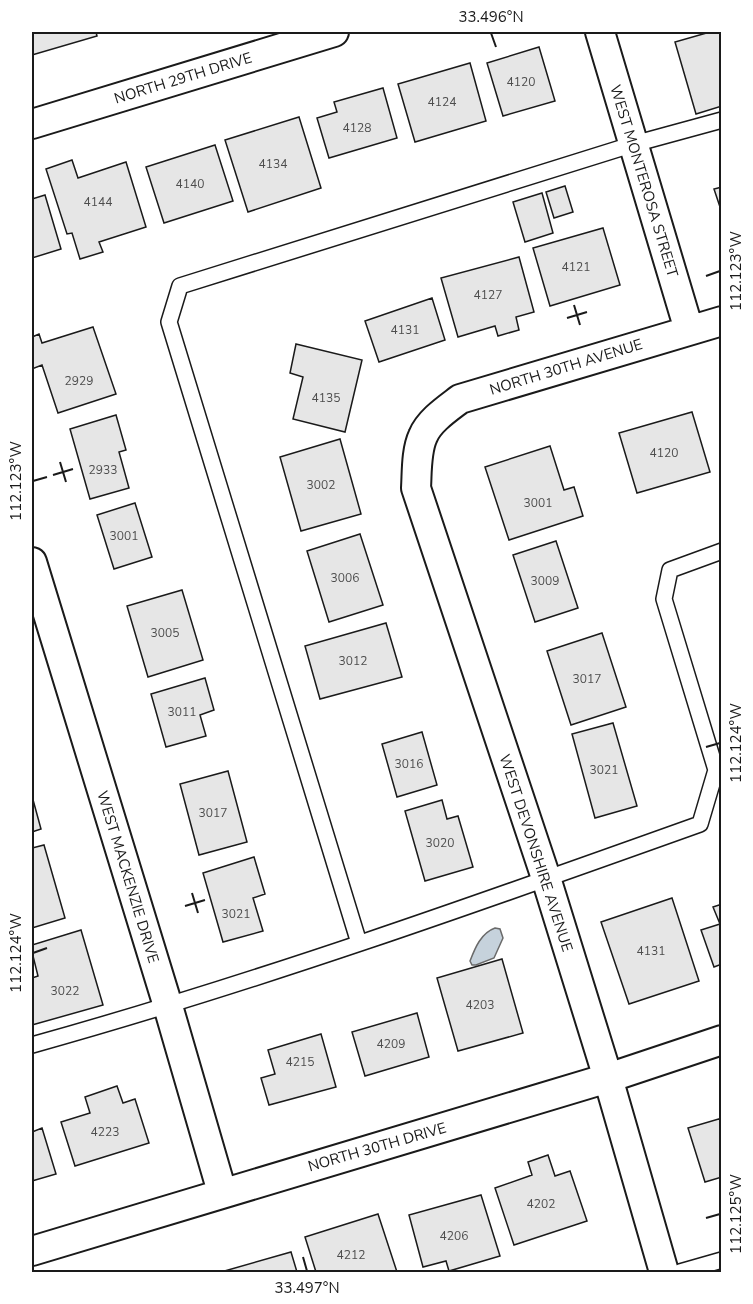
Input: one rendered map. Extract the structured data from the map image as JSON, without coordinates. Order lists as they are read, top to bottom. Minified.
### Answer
{"streets":{"street":["NORTH 29TH DRIVE","WEST MONTEROSA STREET","NORTH 30TH AVENUE","WEST DEVONSHIRE AVENUE","WEST MACKENZIE DRIVE","NORTH 30TH DRIVE"]},"crossings":[["WEST MONTEROSA STREET","NORTH 30TH AVENUE"],["NORTH 30TH AVENUE","WEST DEVONSHIRE AVENUE"],["WEST DEVONSHIRE AVENUE","NORTH 30TH DRIVE"],["WEST MACKENZIE DRIVE","NORTH 30TH DRIVE"]],"house_numbers":["4120","4124","4128","4134","4140","4144","4121","4127","4131","2929","4135","4120","2933","3002","3001","3001","3006","3009","3005","3012","3017","3011","3016","3021","3017","3020","3021","4131","3022","4203","4209","4215","4223","4202","4206","4212"],"coordinates":["33.496°N","112.123°W","112.124°W","112.125°W","33.497°N"]}
